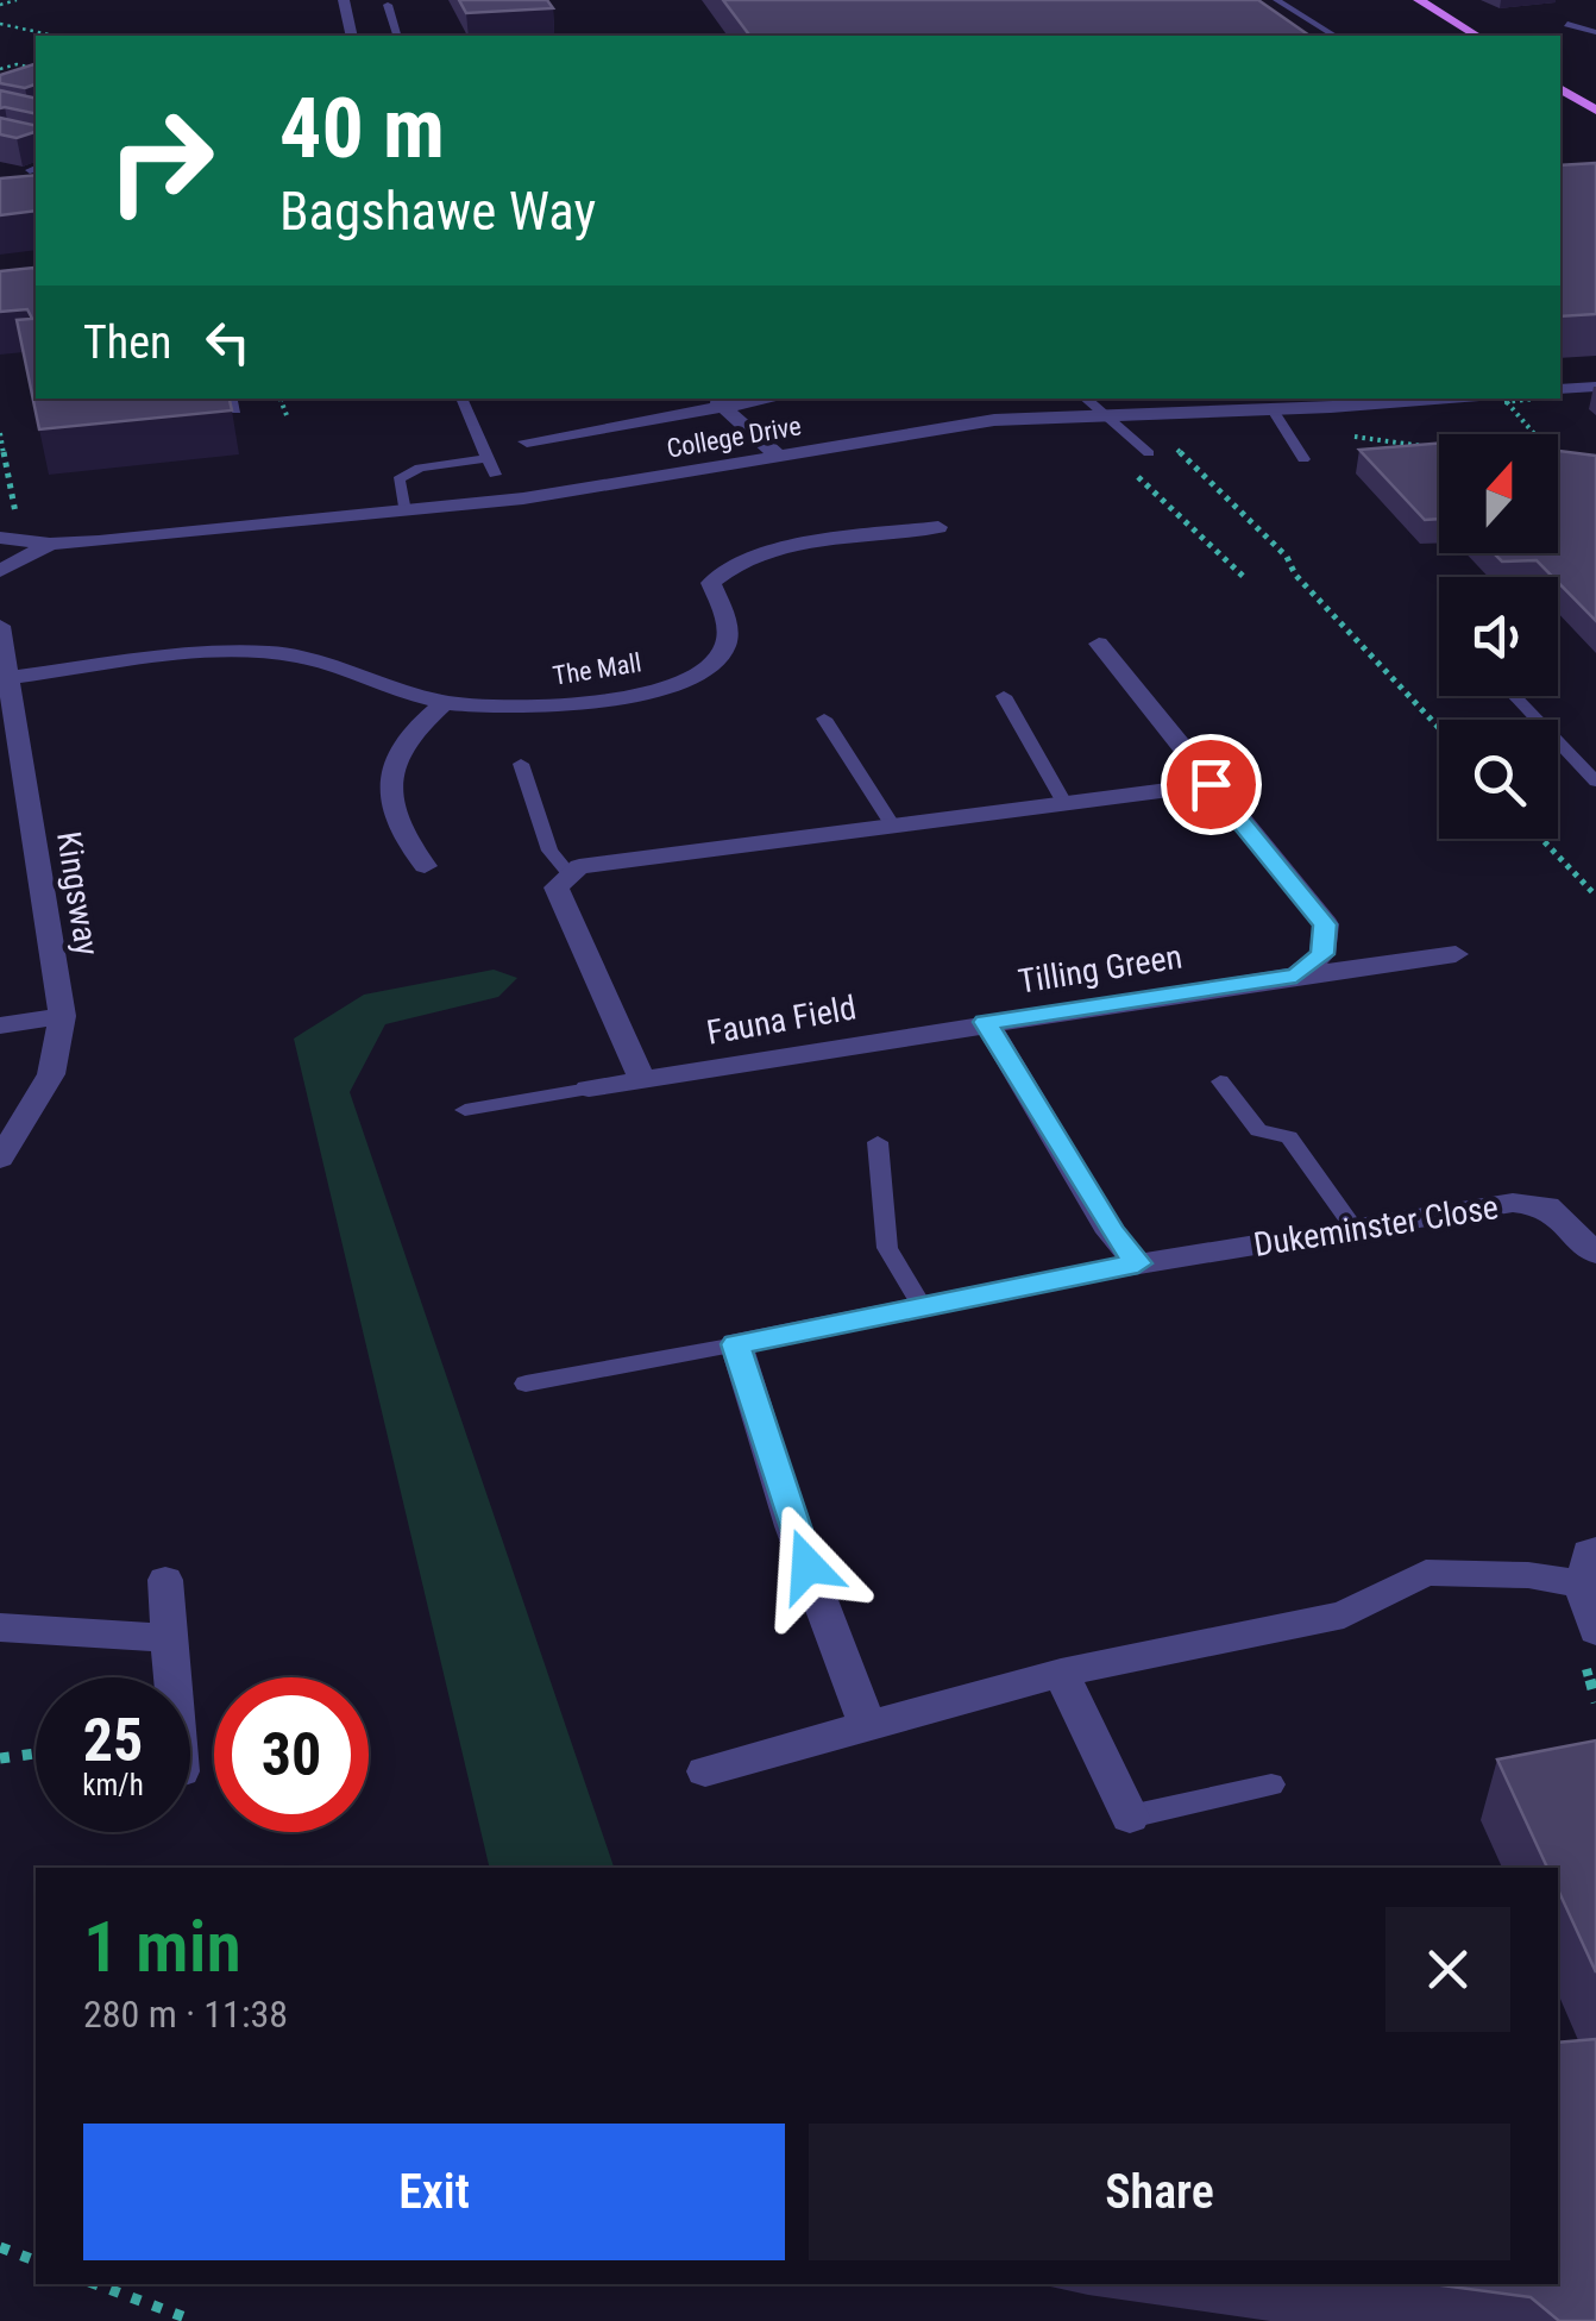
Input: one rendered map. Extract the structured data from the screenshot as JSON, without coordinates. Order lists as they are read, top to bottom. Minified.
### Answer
{"streets":{"street":["College Drive","The Mall","Kingsway","Tilling Green","Fauna Field","Dukeminster Close"]},"crossings":[["The Mall","Kingsway"],["Tilling Green","Fauna Field"],["Tilling Green","Dukeminster Close"]],"north":"top","page":{"turn":["40 m","Bagshawe Way"],"then":"Then","speed":"25 km/h","limit":"30","heading":["1 min","280 m · 11:38"],"buttons":["Exit","Share"]}}
